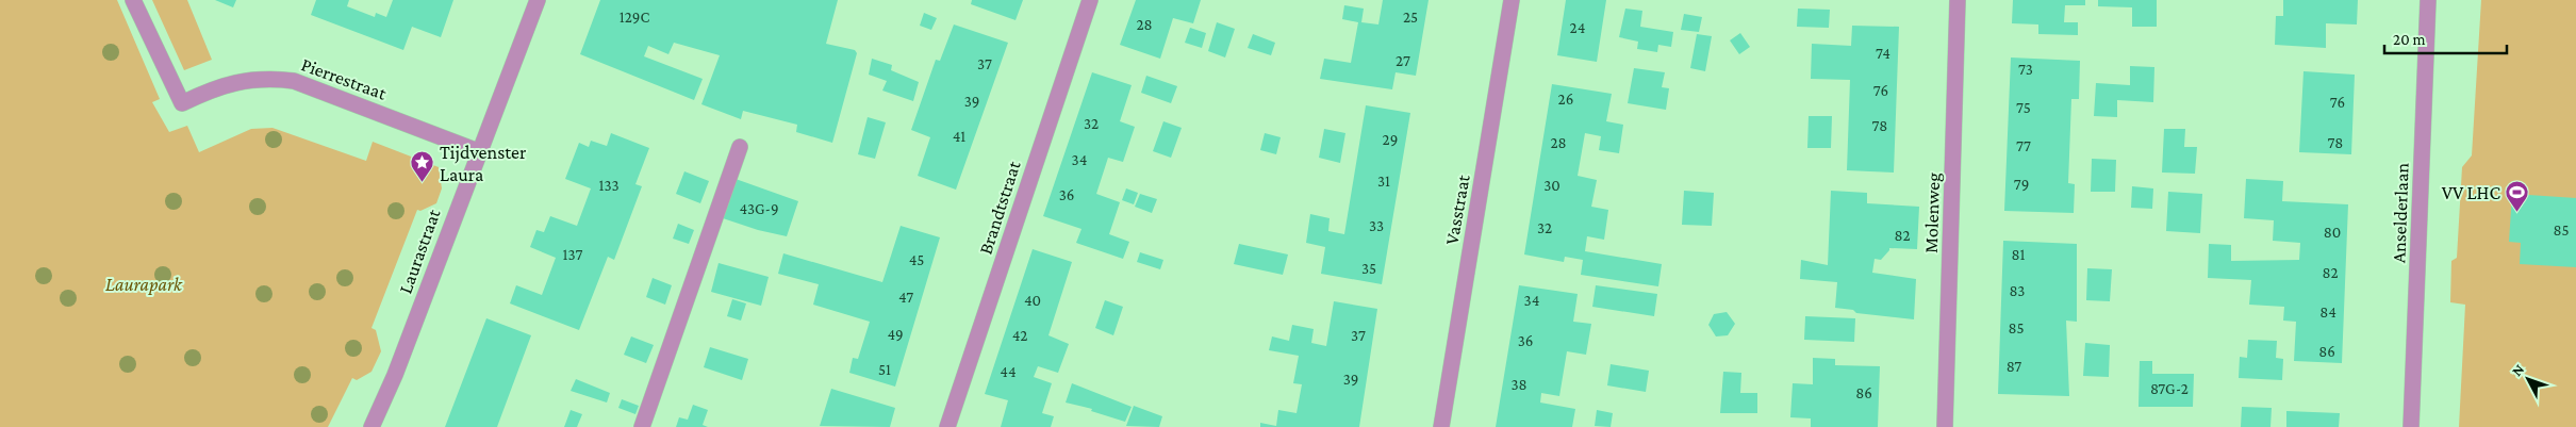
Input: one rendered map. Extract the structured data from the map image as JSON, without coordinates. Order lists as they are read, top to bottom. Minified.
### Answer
{"streets":{"street":["Pierrestraat","Brandtstraat","Vasstraat","Molenweg","Anselderlaan","Laurastraat"]},"crossings":[["Pierrestraat","Laurastraat"]],"parks":["Laurapark"],"places":{"place":["Tijdvenster Laura"],"sports":["VV LHC"]},"house_numbers":["129C","25","28","24","74","27","37","73","76","26","39","76","75","32","78","41","29","28","78","77","34","31","79","133","30","36","43G-9","33","32","85","80","82","137","81","45","35","82","83","47","40","34","84","85","49","42","37","36","86","87","51","44","39","38","87G-2","86"],"scale_bar":"20 m","north":"top left"}
